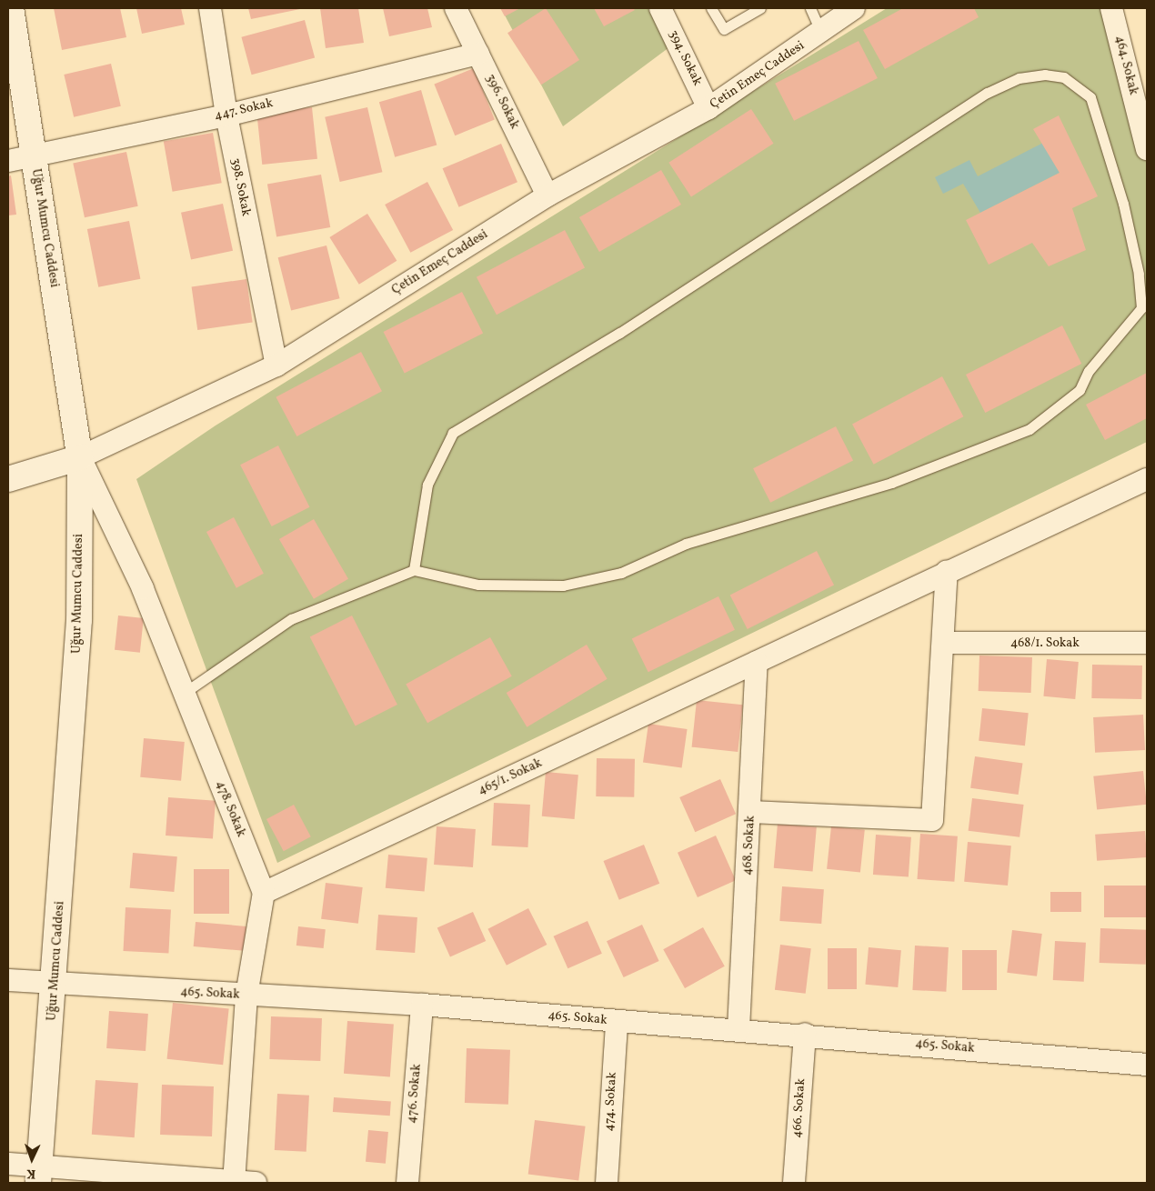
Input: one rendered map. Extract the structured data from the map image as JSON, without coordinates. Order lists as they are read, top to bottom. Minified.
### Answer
{"streets":{"street":["394. Sokak","464. Sokak","Çetin Emeç Caddesi","396. Sokak","447. Sokak","398. Sokak","Uğur Mumcu Caddesi","468/1. Sokak","465/1. Sokak","478. Sokak","468. Sokak","465. Sokak","476. Sokak","474. Sokak","466. Sokak"]},"crossings":[["394. Sokak","Çetin Emeç Caddesi"],["Çetin Emeç Caddesi","396. Sokak"],["Çetin Emeç Caddesi","398. Sokak"],["Çetin Emeç Caddesi","Uğur Mumcu Caddesi"],["Çetin Emeç Caddesi","478. Sokak"],["396. Sokak","447. Sokak"],["447. Sokak","398. Sokak"],["447. Sokak","Uğur Mumcu Caddesi"],["Uğur Mumcu Caddesi","478. Sokak"],["Uğur Mumcu Caddesi","465. Sokak"],["465/1. Sokak","478. Sokak"],["465/1. Sokak","468. Sokak"],["468. Sokak","465. Sokak"],["465. Sokak","476. Sokak"],["465. Sokak","474. Sokak"],["465. Sokak","466. Sokak"]],"north":"bottom"}
